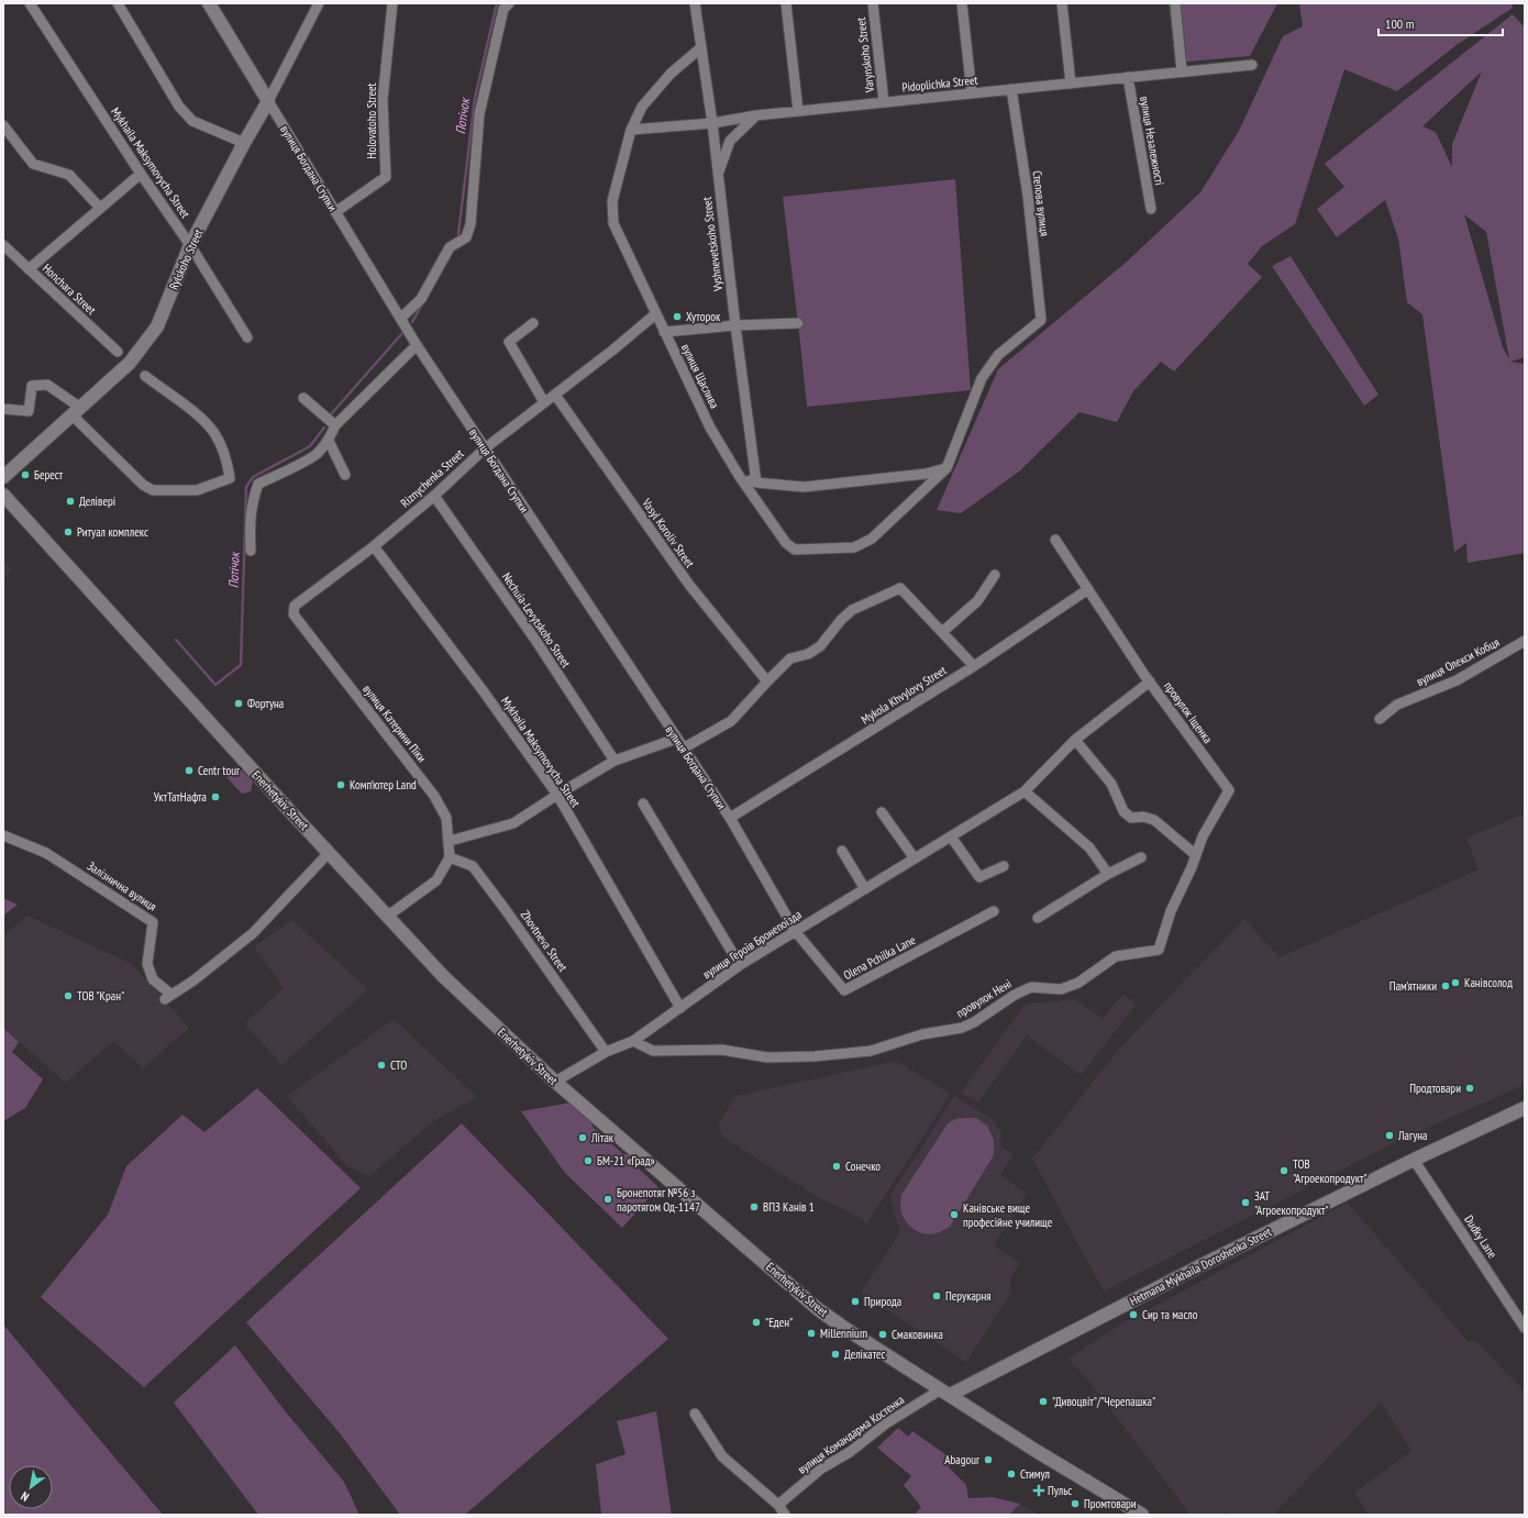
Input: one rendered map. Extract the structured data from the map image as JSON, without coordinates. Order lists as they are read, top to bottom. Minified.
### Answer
{"streets":{"main road":["вулиця Богдана Ступки","Rylskoho Street","Enerhetykiv Street","Hetmana Mykhaila Doroshenka Street"],"street":["Varynskoho Street","Pidoplichka Street","Holovatoho Street","вулиця Незалежності","Mykhaila Maksymovycha Street","Степова вулиця","Vyshnevetskoho Street","Honchara Street","вулиця Щаслива","Riznychenka Street","Vasyl Koroliv Street","Nechuia-Levytskoho Street","вулиця Олекси Кобця","Mykola Khvylovy Street","провулок Іщенка","вулиця Катерини Піки","Залізнична вулиця","Zhovtneva Street","вулиця Героїв Бронепоїзда","Olena Pchilka Lane","провулок Нені","Dudky Lane","вулиця Командарма Костенка"]},"crossings":[["Varynskoho Street","Pidoplichka Street"],["Pidoplichka Street","вулиця Незалежності"],["Pidoplichka Street","Степова вулиця"],["Pidoplichka Street","Vyshnevetskoho Street"],["Pidoplichka Street","вулиця Щаслива"],["Holovatoho Street","вулиця Богдана Ступки"],["Mykhaila Maksymovycha Street","Rylskoho Street"],["Mykhaila Maksymovycha Street","Riznychenka Street"],["Mykhaila Maksymovycha Street","вулиця Героїв Бронепоїзда"],["вулиця Богдана Ступки","Rylskoho Street"],["вулиця Богдана Ступки","Riznychenka Street"],["вулиця Богдана Ступки","Mykola Khvylovy Street"],["вулиця Богдана Ступки","вулиця Героїв Бронепоїзда"],["вулиця Богдана Ступки","Olena Pchilka Lane"],["Степова вулиця","вулиця Щаслива"],["Vyshnevetskoho Street","вулиця Щаслива"],["вулиця Щаслива","Riznychenka Street"],["Riznychenka Street","Vasyl Koroliv Street"],["Riznychenka Street","Nechuia-Levytskoho Street"],["Riznychenka Street","вулиця Катерини Піки"],["Mykola Khvylovy Street","провулок Іщенка"],["провулок Іщенка","вулиця Героїв Бронепоїзда"],["провулок Іщенка","провулок Нені"],["вулиця Катерини Піки","Zhovtneva Street"],["Enerhetykiv Street","Залізнична вулиця"],["Enerhetykiv Street","вулиця Героїв Бронепоїзда"],["Enerhetykiv Street","Hetmana Mykhaila Doroshenka Street"],["Enerhetykiv Street","вулиця Командарма Костенка"],["Zhovtneva Street","вулиця Героїв Бронепоїзда"],["вулиця Героїв Бронепоїзда","Olena Pchilka Lane"],["вулиця Героїв Бронепоїзда","провулок Нені"],["Dudky Lane","Hetmana Mykhaila Doroshenka Street"],["Hetmana Mykhaila Doroshenka Street","вулиця Командарма Костенка"]],"water":["Потічок"],"places":{"other":["Хуторок","Берест","Делівері","Ритуал комплекс","Фортуна","Centr tour","Комп’ютер Land","УктТатНафта","Канівсолод","Пам’ятники","ТОВ \"Кран\"","СТО","Продтовари","Лагуна","Літак","БМ-21 «Град»","Сонечко","ТОВ \"Агроекопродукт\"","Бронепотяг №56 з паротягом Од-1147","ЗАТ \"Агроекопродукт\"","ВПЗ Канів 1","Канівське вище професійне училище","Перукарня","Природа","Сир та масло","\"Еден\"","Millennium","Смаковинка","Делікатес","\"Дивоцвіт\"/\"Черепашка\"","Abagour","Стимул","Промтовари"],"health":["Пульс"]},"scale_bar":"100 m","north":"bottom left"}
